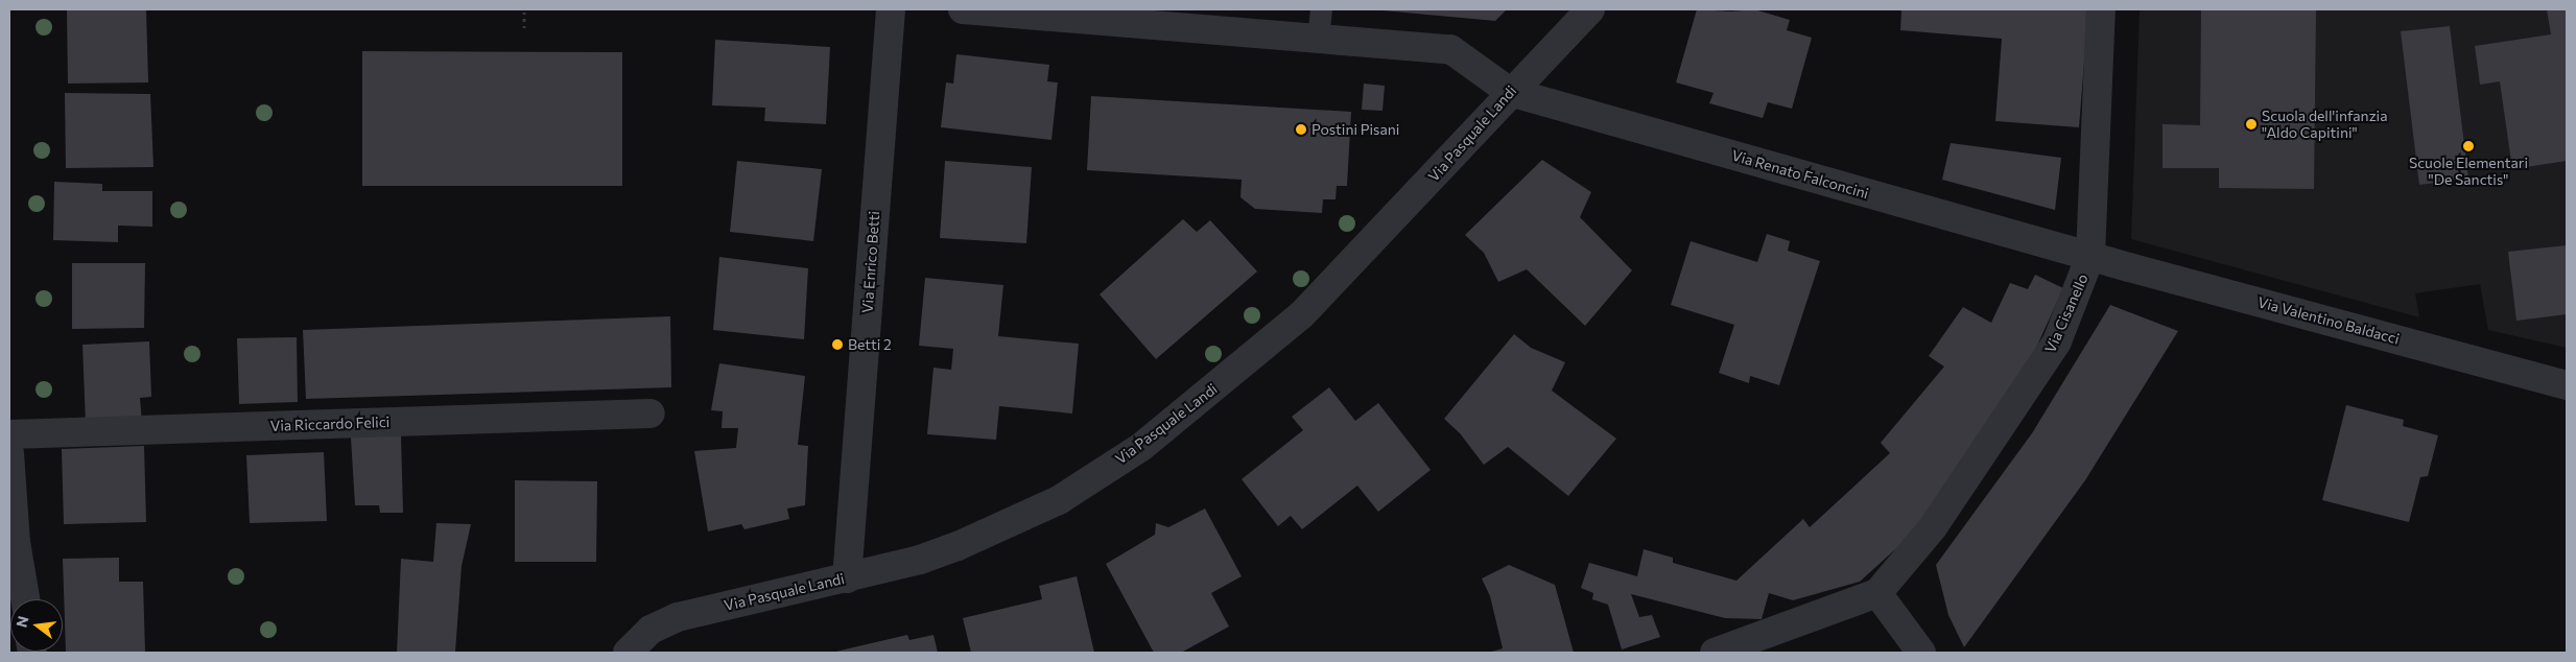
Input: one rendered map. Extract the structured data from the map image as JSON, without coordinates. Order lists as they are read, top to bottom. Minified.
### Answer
{"streets":{"street":["Via Pasquale Landi","Via Renato Falconcini","Via Enrico Betti","Via Cisanello","Via Valentino Baldacci","Via Riccardo Felici"]},"crossings":[["Via Pasquale Landi","Via Renato Falconcini"],["Via Pasquale Landi","Via Enrico Betti"],["Via Renato Falconcini","Via Cisanello"],["Via Renato Falconcini","Via Valentino Baldacci"],["Via Cisanello","Via Valentino Baldacci"]],"places":["Scuola dell'infanzia \"Aldo Capitini\"","Postini Pisani","Scuole Elementari \"De Sanctis\"","Betti 2"],"north":"left"}
